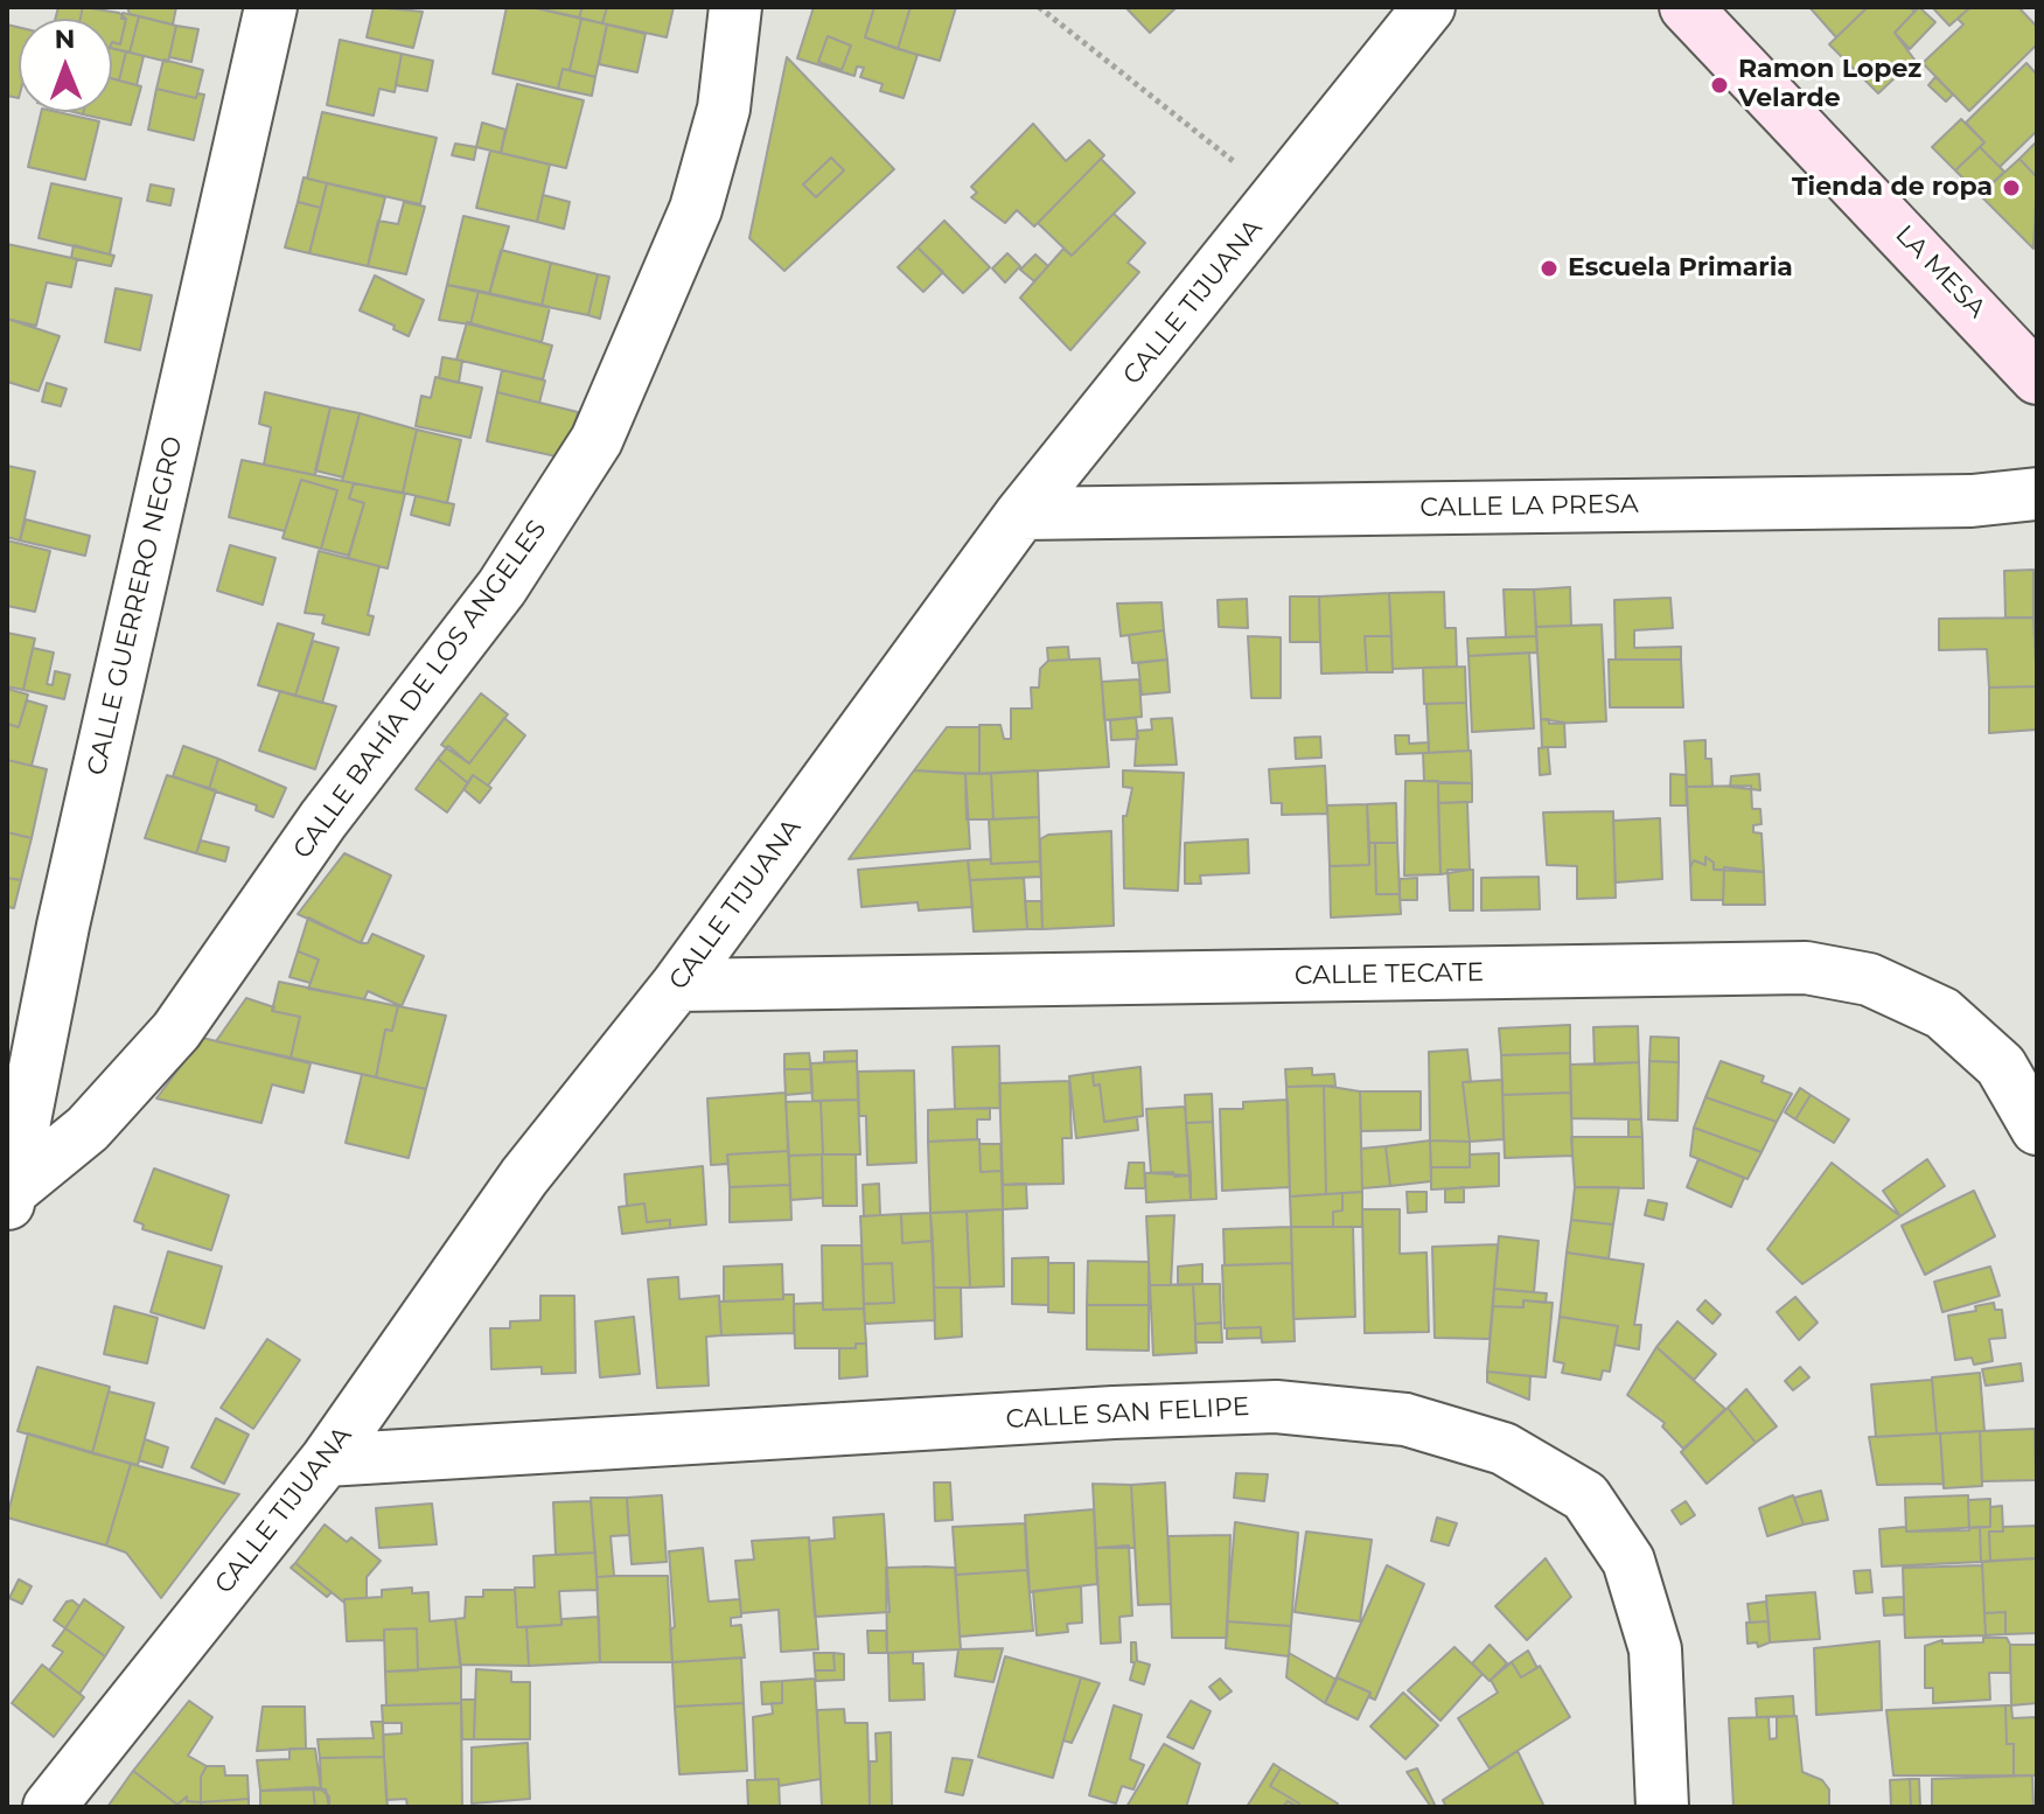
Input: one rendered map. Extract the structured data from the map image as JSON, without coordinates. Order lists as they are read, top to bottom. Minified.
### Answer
{"streets":{"main road":["LA MESA"],"street":["CALLE TIJUANA","CALLE LA PRESA","CALLE GUERRERO NEGRO","CALLE BAHÍA DE LOS ANGELES","CALLE TECATE","CALLE SAN FELIPE"]},"crossings":[["CALLE TIJUANA","CALLE LA PRESA"],["CALLE TIJUANA","CALLE TECATE"],["CALLE TIJUANA","CALLE SAN FELIPE"],["CALLE GUERRERO NEGRO","CALLE BAHÍA DE LOS ANGELES"]],"places":["Ramon Lopez Velarde","Tienda de ropa","Escuela Primaria"],"north":"top"}
